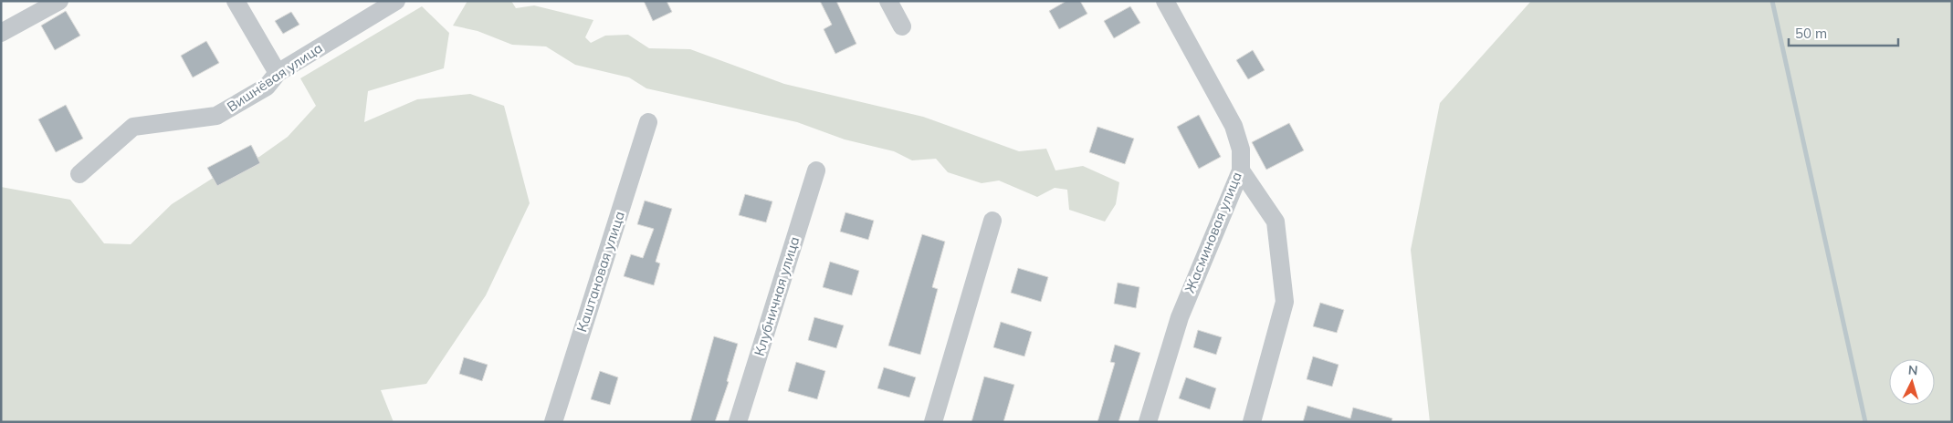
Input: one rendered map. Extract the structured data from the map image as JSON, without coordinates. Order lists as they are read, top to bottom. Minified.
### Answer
{"streets":{"street":["Вишнёвая улица","Жасминовая улица","Каштановая улица","Клубничная улица"]},"scale_bar":"50 m","north":"top"}
